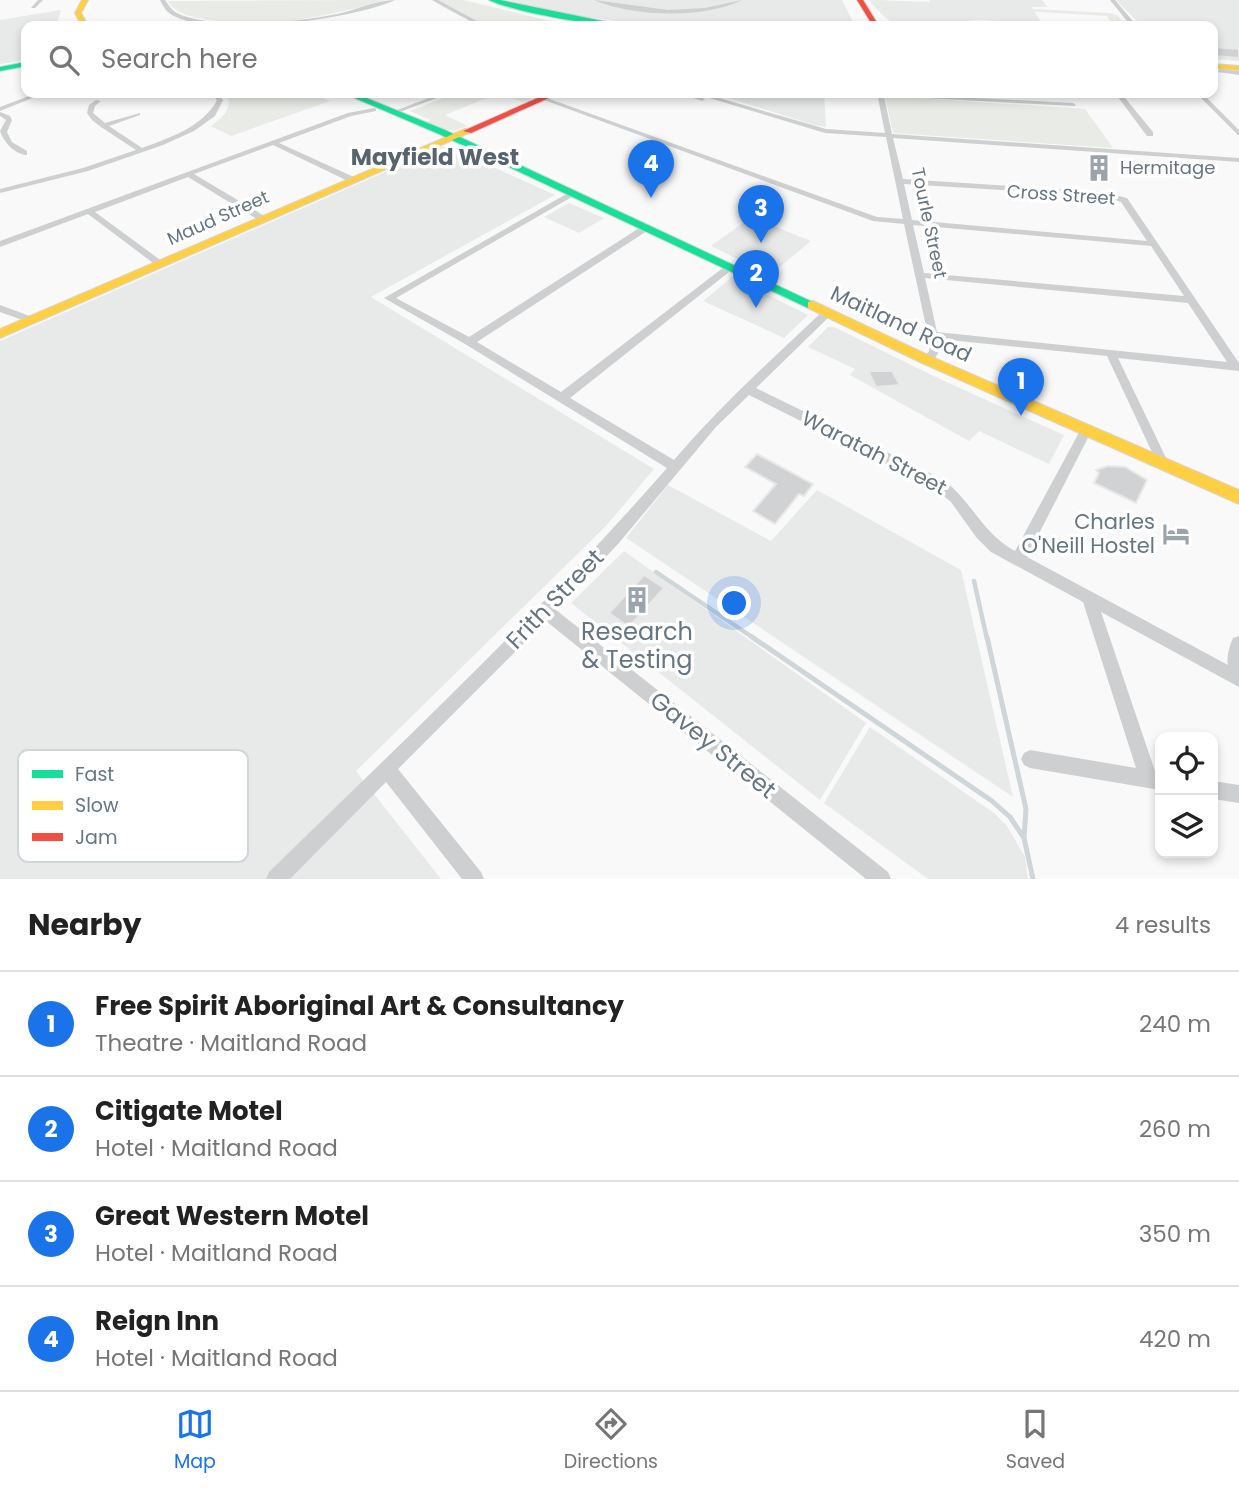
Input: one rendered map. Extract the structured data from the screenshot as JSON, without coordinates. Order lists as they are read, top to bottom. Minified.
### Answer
{"streets":{"main road":["Maud Street","Maitland Road"],"street":["Cross Street","Tourle Street","Waratah Street","Frith Street","Gavey Street"]},"crossings":[["Cross Street","Tourle Street"],["Maud Street","Maitland Road"],["Tourle Street","Maitland Road"],["Maitland Road","Frith Street"],["Waratah Street","Frith Street"],["Frith Street","Gavey Street"]],"districts":["Mayfield West"],"places":{"building":["Hermitage","Research & Testing"],"hotel":["Charles O'Neill Hostel"]},"legend":["Fast","Slow","Jam"],"page":{"search":"Search here","pins":["4","3","2","1"],"heading":["Nearby","4 results"],"list":[{"mark":"1","name":"Free Spirit Aboriginal Art & Consultancy","note":"Theatre · Maitland Road","value":"240 m"},{"mark":"2","name":"Citigate Motel","note":"Hotel · Maitland Road","value":"260 m"},{"mark":"3","name":"Great Western Motel","note":"Hotel · Maitland Road","value":"350 m"},{"mark":"4","name":"Reign Inn","note":"Hotel · Maitland Road","value":"420 m"}],"nav":["Map","Directions","Saved"]}}
